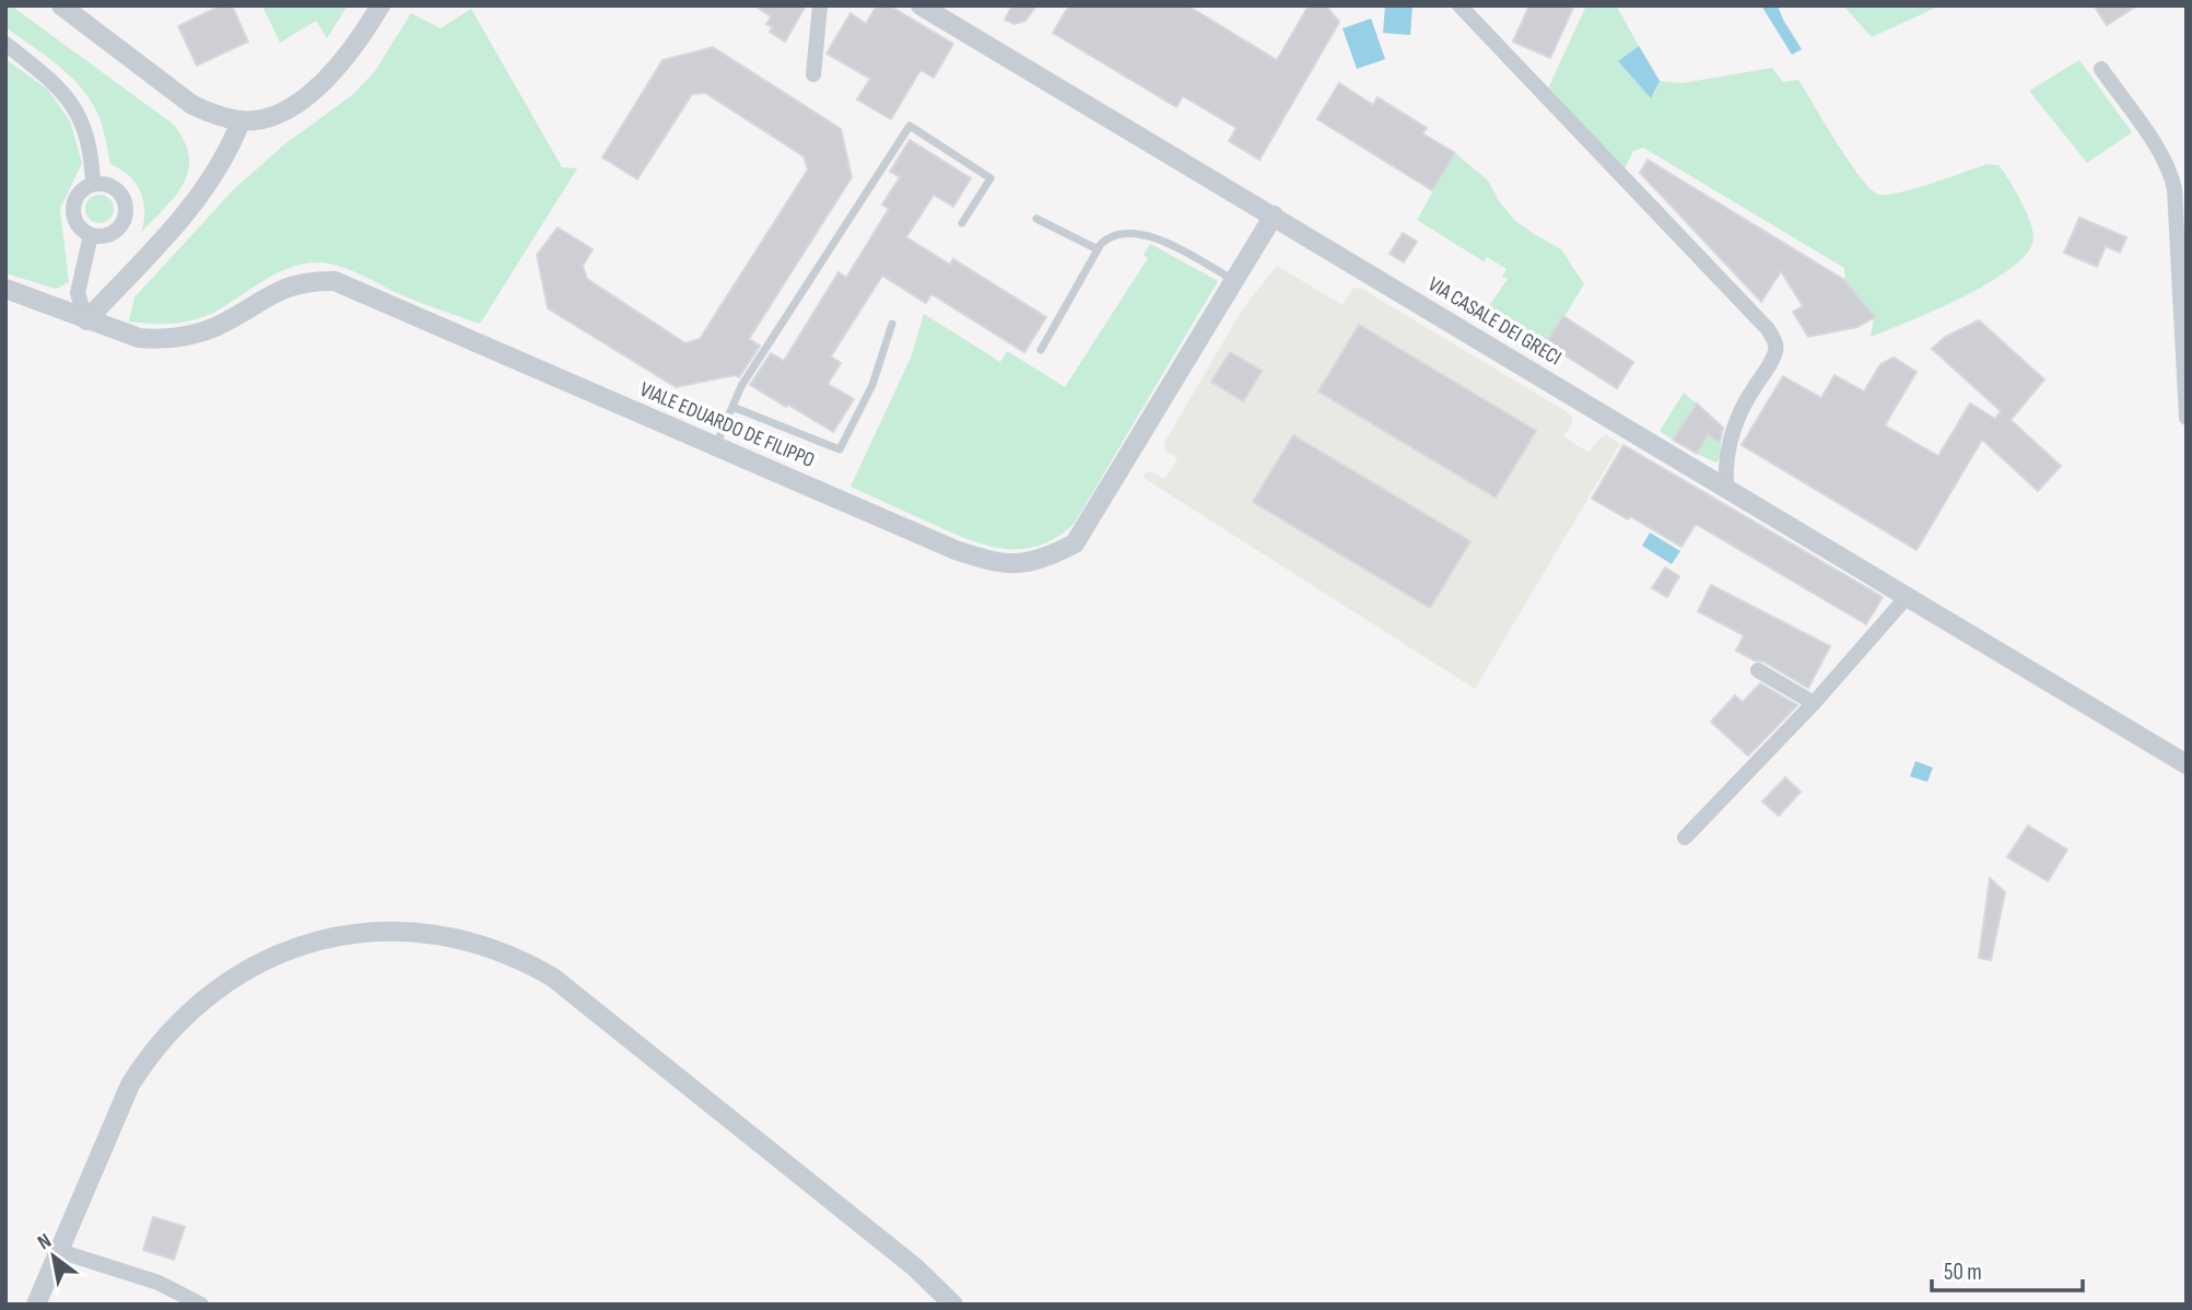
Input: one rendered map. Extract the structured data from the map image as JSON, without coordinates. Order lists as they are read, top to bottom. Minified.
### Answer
{"streets":{"street":["VIA CASALE DEI GRECI","VIALE EDUARDO DE FILIPPO"]},"crossings":[["VIA CASALE DEI GRECI","VIALE EDUARDO DE FILIPPO"]],"scale_bar":"50 m","north":"top left"}
